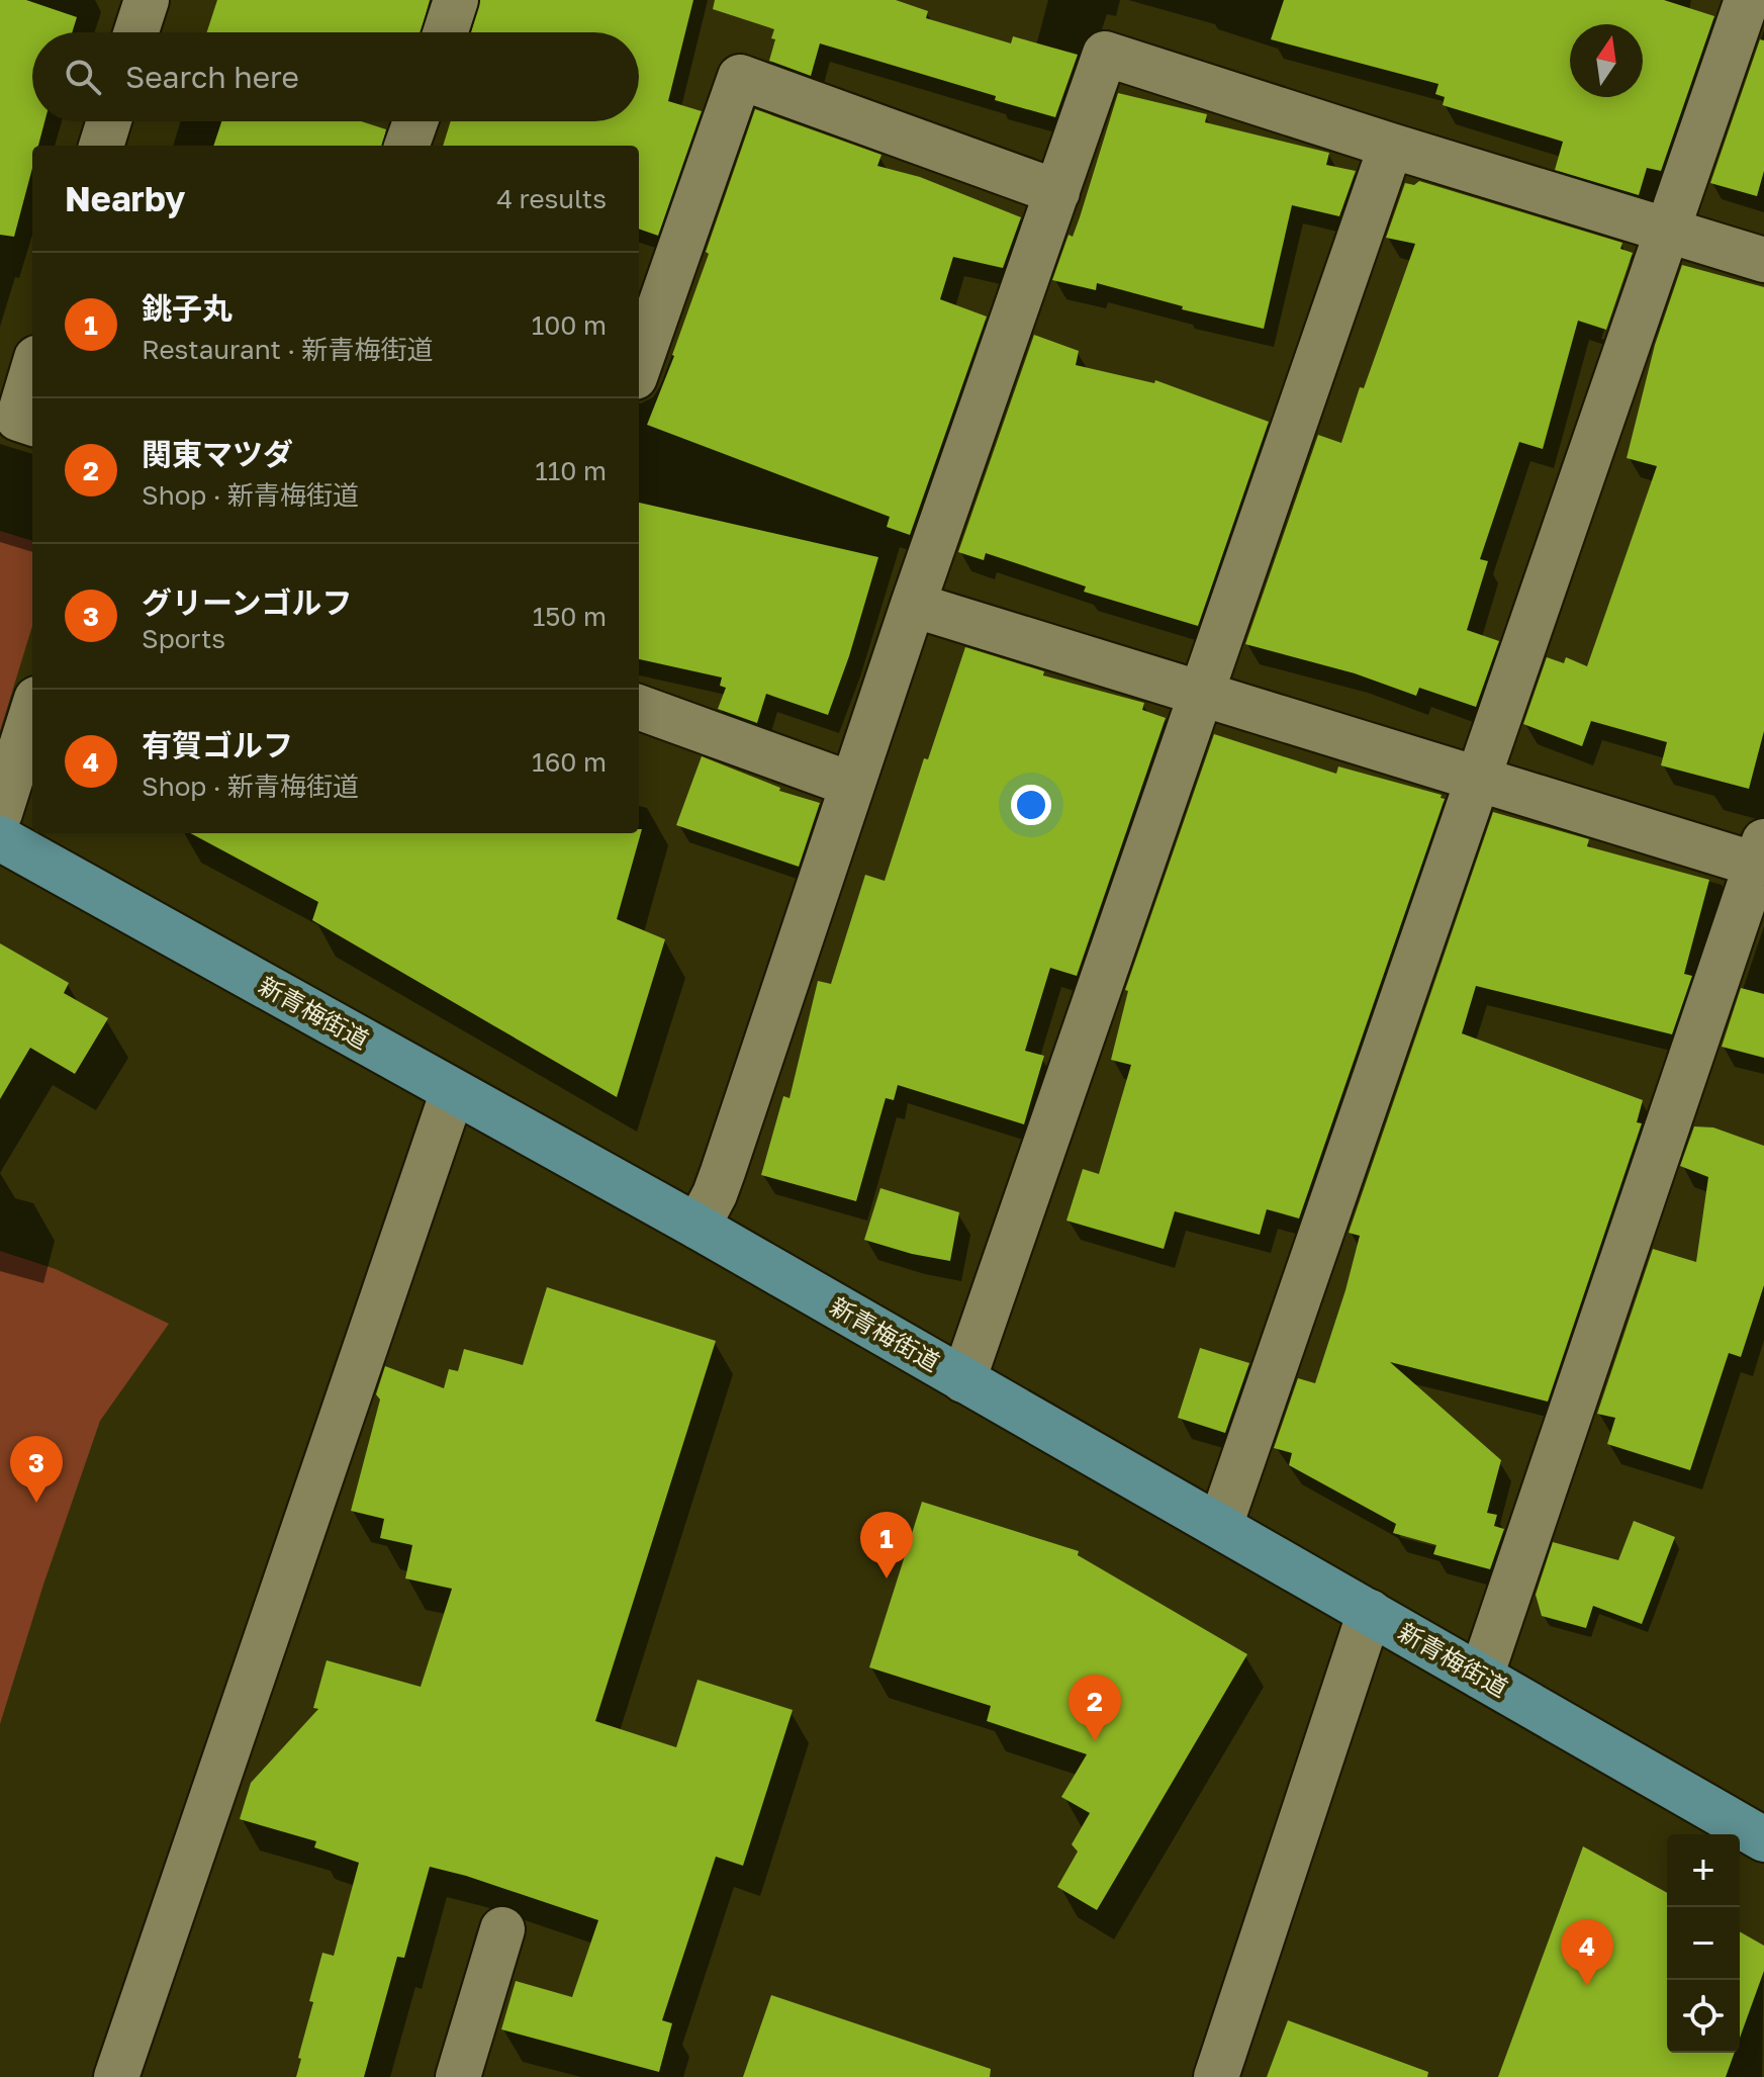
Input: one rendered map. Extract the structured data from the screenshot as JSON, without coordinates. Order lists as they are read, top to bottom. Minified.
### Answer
{"streets":{"main road":["新青梅街道"]},"north":"top","page":{"search":"Search here","heading":["Nearby","4 results"],"list":[{"mark":"1","name":"銚子丸","note":"Restaurant · 新青梅街道","value":"100 m"},{"mark":"2","name":"関東マツダ","note":"Shop · 新青梅街道","value":"110 m"},{"mark":"3","name":"グリーンゴルフ","note":"Sports","value":"150 m"},{"mark":"4","name":"有賀ゴルフ","note":"Shop · 新青梅街道","value":"160 m"}],"pins":["3","1","2","4"],"map_buttons":["+","−"]}}
